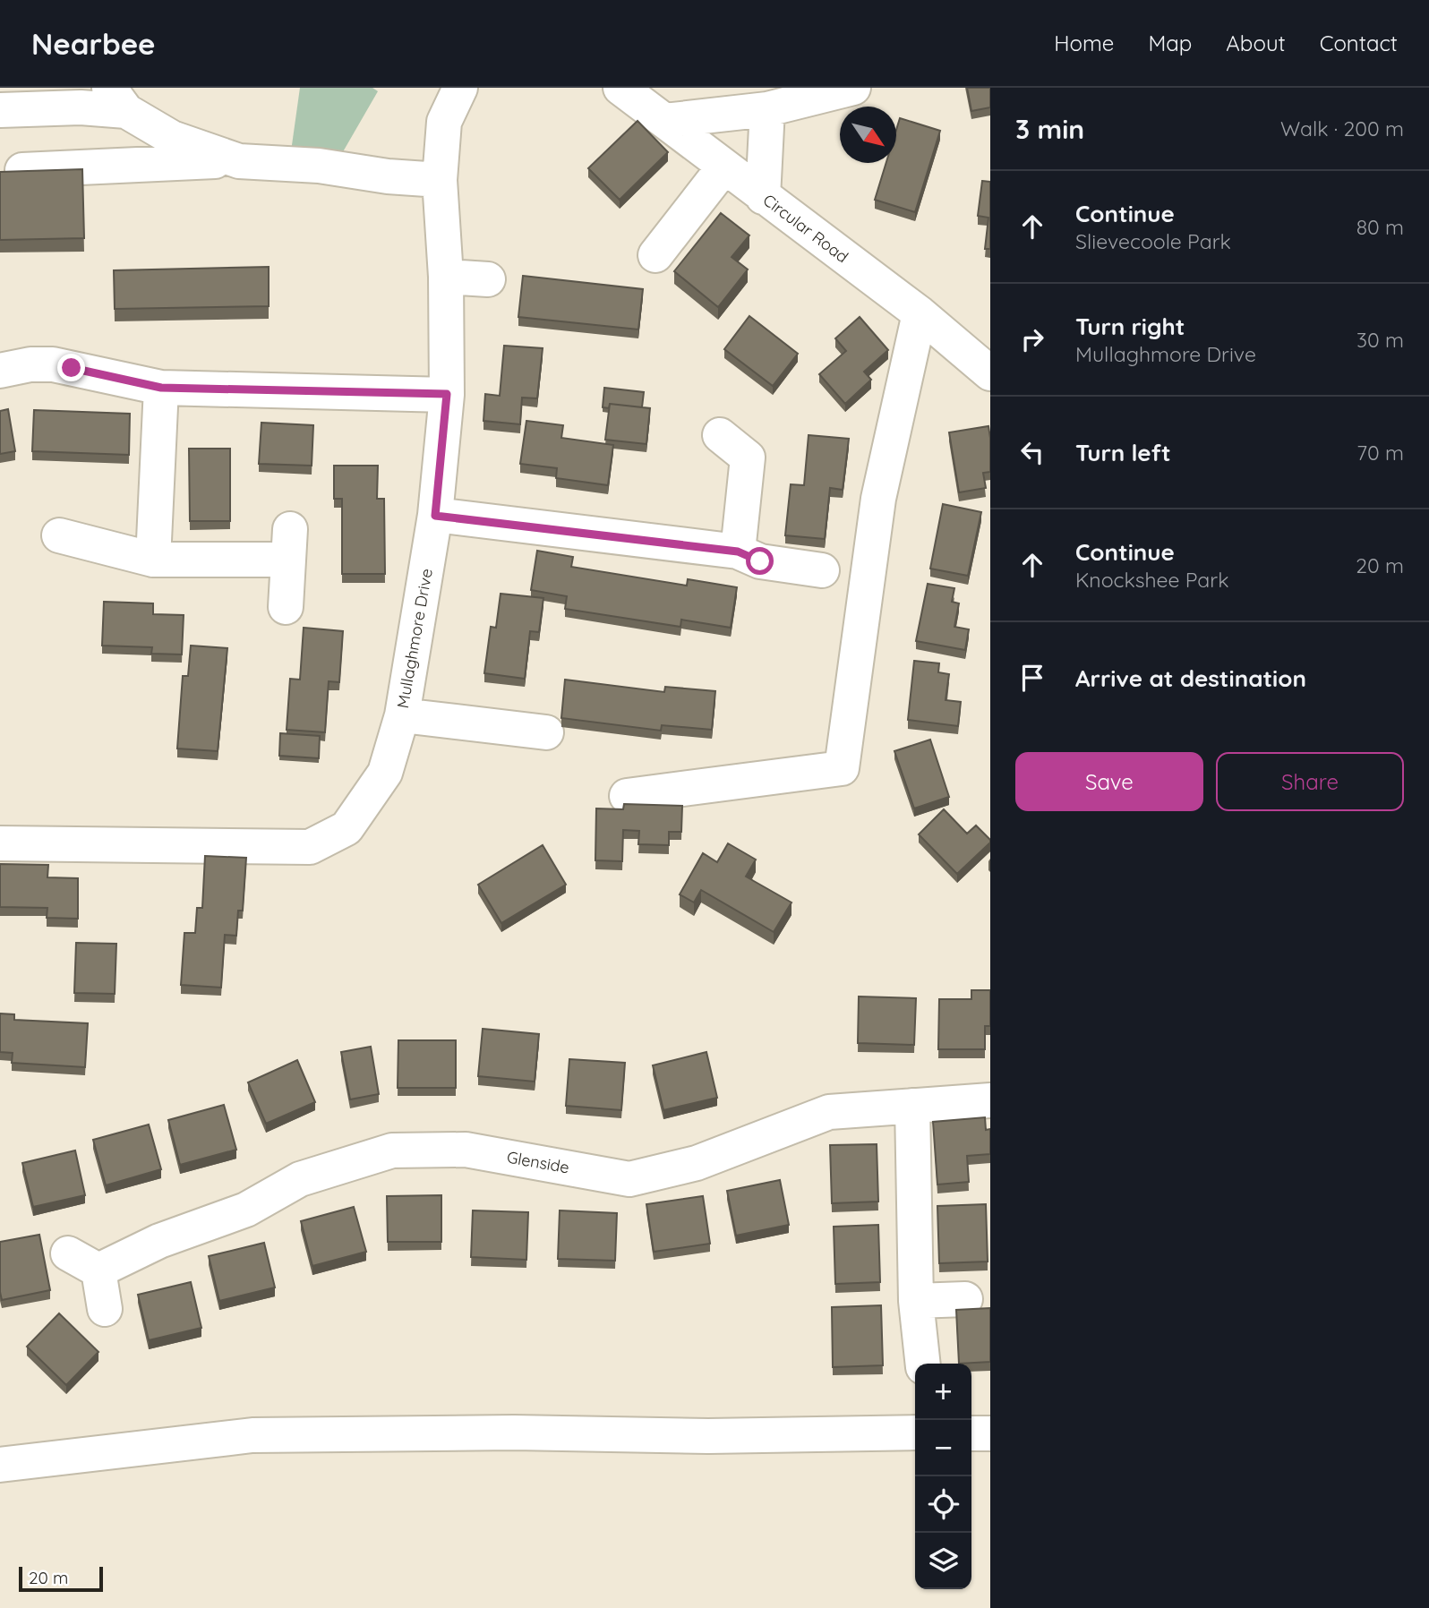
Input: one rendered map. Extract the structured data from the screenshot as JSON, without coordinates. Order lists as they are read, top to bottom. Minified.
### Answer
{"streets":{"street":["Circular Road","Mullaghmore Drive","Glenside"]},"scale_bar":"20 m","north":"bottom right","page":{"header":"Nearbee","nav":["Home","Map","About","Contact"],"heading":["3 min","Walk · 200 m"],"list":[["Continue","Slievecoole Park","80 m"],["Turn right","Mullaghmore Drive","30 m"],["Turn left","70 m"],["Continue","Knockshee Park","20 m"],"Arrive at destination"],"buttons":["Save","Share"],"map_buttons":["+","−"],"scale":"20 m"}}
